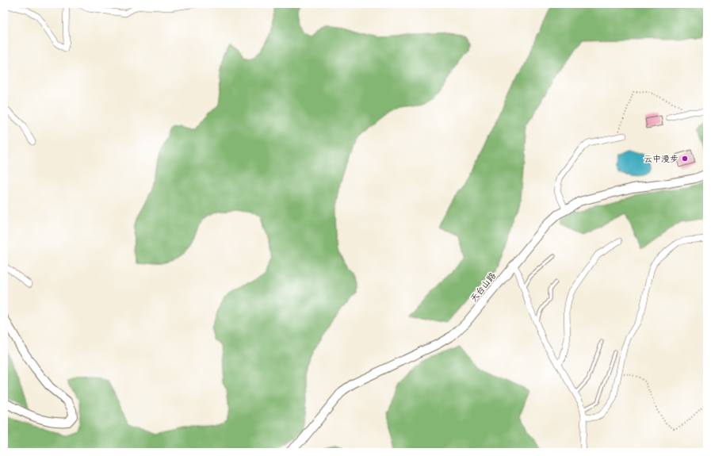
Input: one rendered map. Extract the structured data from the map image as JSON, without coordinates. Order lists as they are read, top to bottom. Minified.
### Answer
{"streets":{"street":["天台山路"]},"places":["云中漫步"]}
